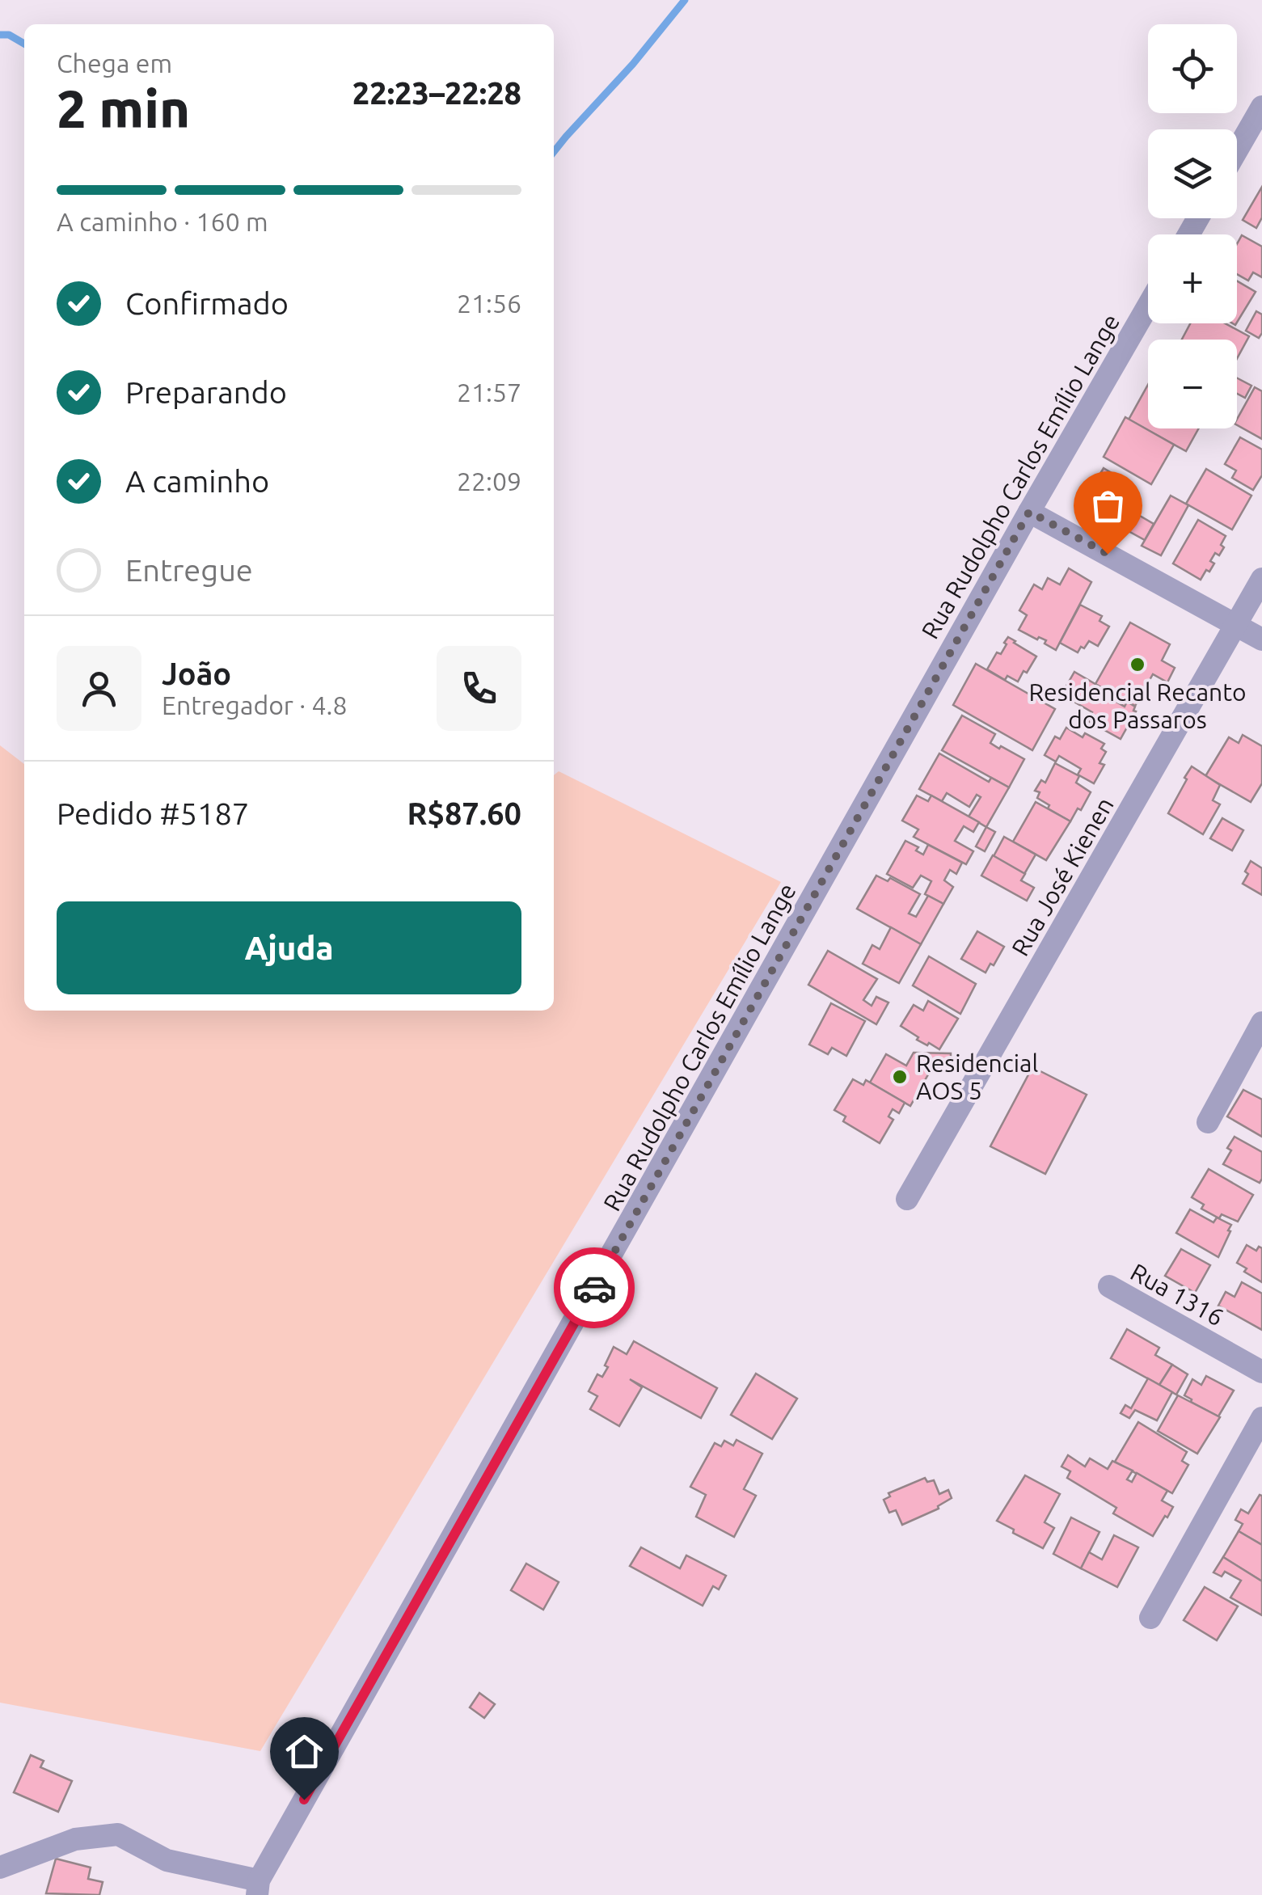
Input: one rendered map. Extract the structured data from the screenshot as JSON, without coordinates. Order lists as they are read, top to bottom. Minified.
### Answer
{"streets":{"street":["Rua Rudolpho Carlos Emílio Lange","Rua José Kienen","Rua 1316"]},"places":["Residencial Recanto dos Passaros","Residencial AOS 5"],"page":{"map_buttons":["+","−"],"heading":["2 min","Chega em","22:23–22:28"],"panel":["João","Entregador · 4.8","Pedido #5187","R$87.60"],"bar":"A caminho · 160 m","list":[["Confirmado","21:56"],["Preparando","21:57"],["A caminho","22:09"],"Entregue"],"buttons":"Ajuda"}}
